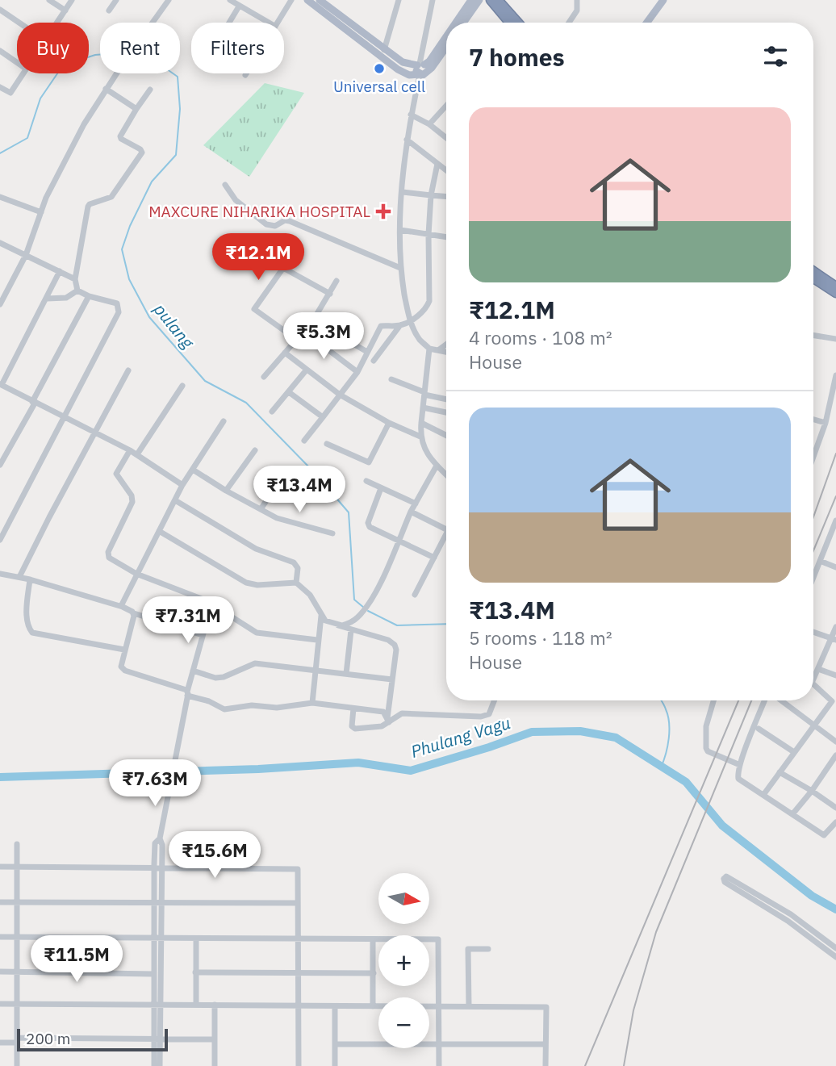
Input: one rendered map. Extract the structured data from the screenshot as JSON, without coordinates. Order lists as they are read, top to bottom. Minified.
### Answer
{"water":["pulang","Phulang Vagu"],"places":{"other":["Universal cell"],"health":["MAXCURE NIHARIKA HOSPITAL"]},"scale_bar":"200 m","north":"right","page":{"chip":["Buy","Rent","Filters"],"heading":"7 homes","list":[{"name":"₹12.1M","note":"4 rooms · 108 m² · House"},{"name":"₹13.4M","note":"5 rooms · 118 m² · House"}],"price":["₹12.1M","₹5.3M","₹13.4M","₹7.31M","₹7.63M","₹15.6M","₹11.5M"],"map_buttons":["+","−"],"scale":"200 m"}}
